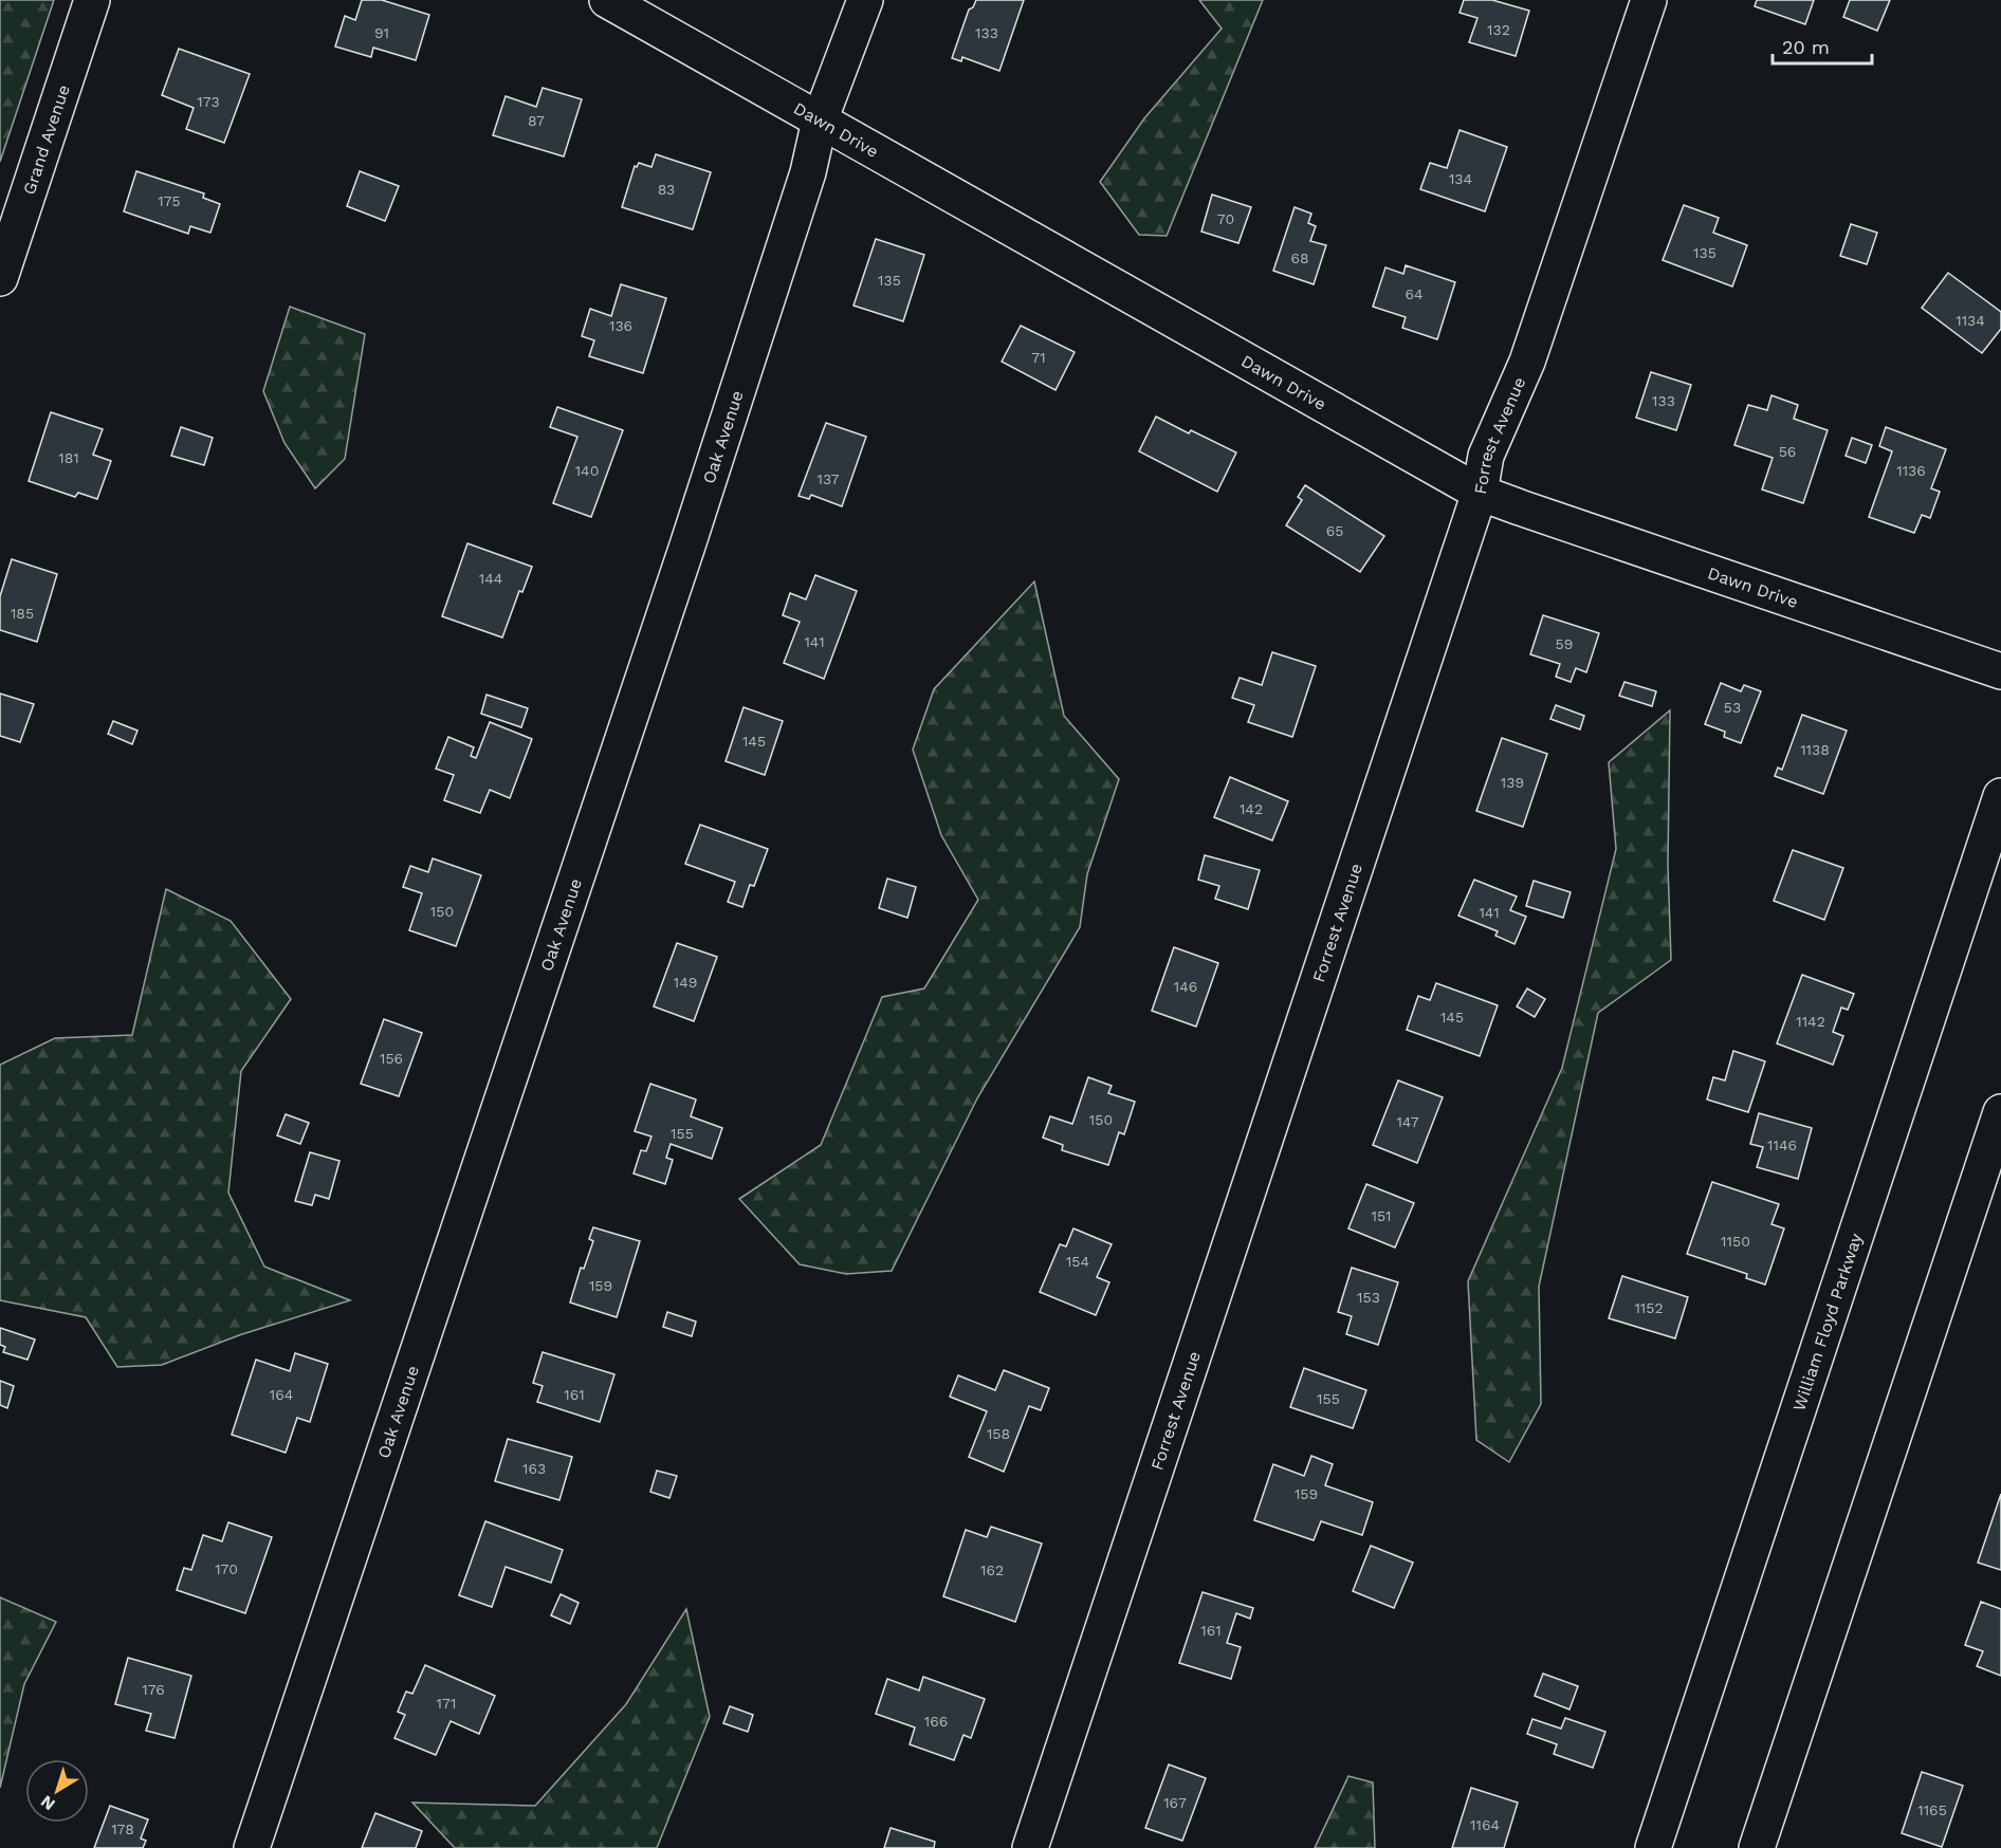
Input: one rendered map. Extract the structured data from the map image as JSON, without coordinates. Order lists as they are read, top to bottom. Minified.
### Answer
{"streets":{"main road":["Dawn Drive","Grand Avenue","Forrest Avenue","Oak Avenue","William Floyd Parkway"]},"crossings":[["Dawn Drive","Forrest Avenue"],["Dawn Drive","Oak Avenue"]],"house_numbers":["132","91","133","173","87","134","83","175","70","135","68","135","64","1134","136","71","133","56","181","140","1136","137","65","144","185","141","59","53","145","1138","139","142","150","141","149","146","145","1142","156","150","147","155","1146","151","1150","154","159","153","1152","164","161","155","158","163","159","170","162","161","176","171","166","167","1165","1164","178"],"scale_bar":"20 m","north":"bottom left"}
